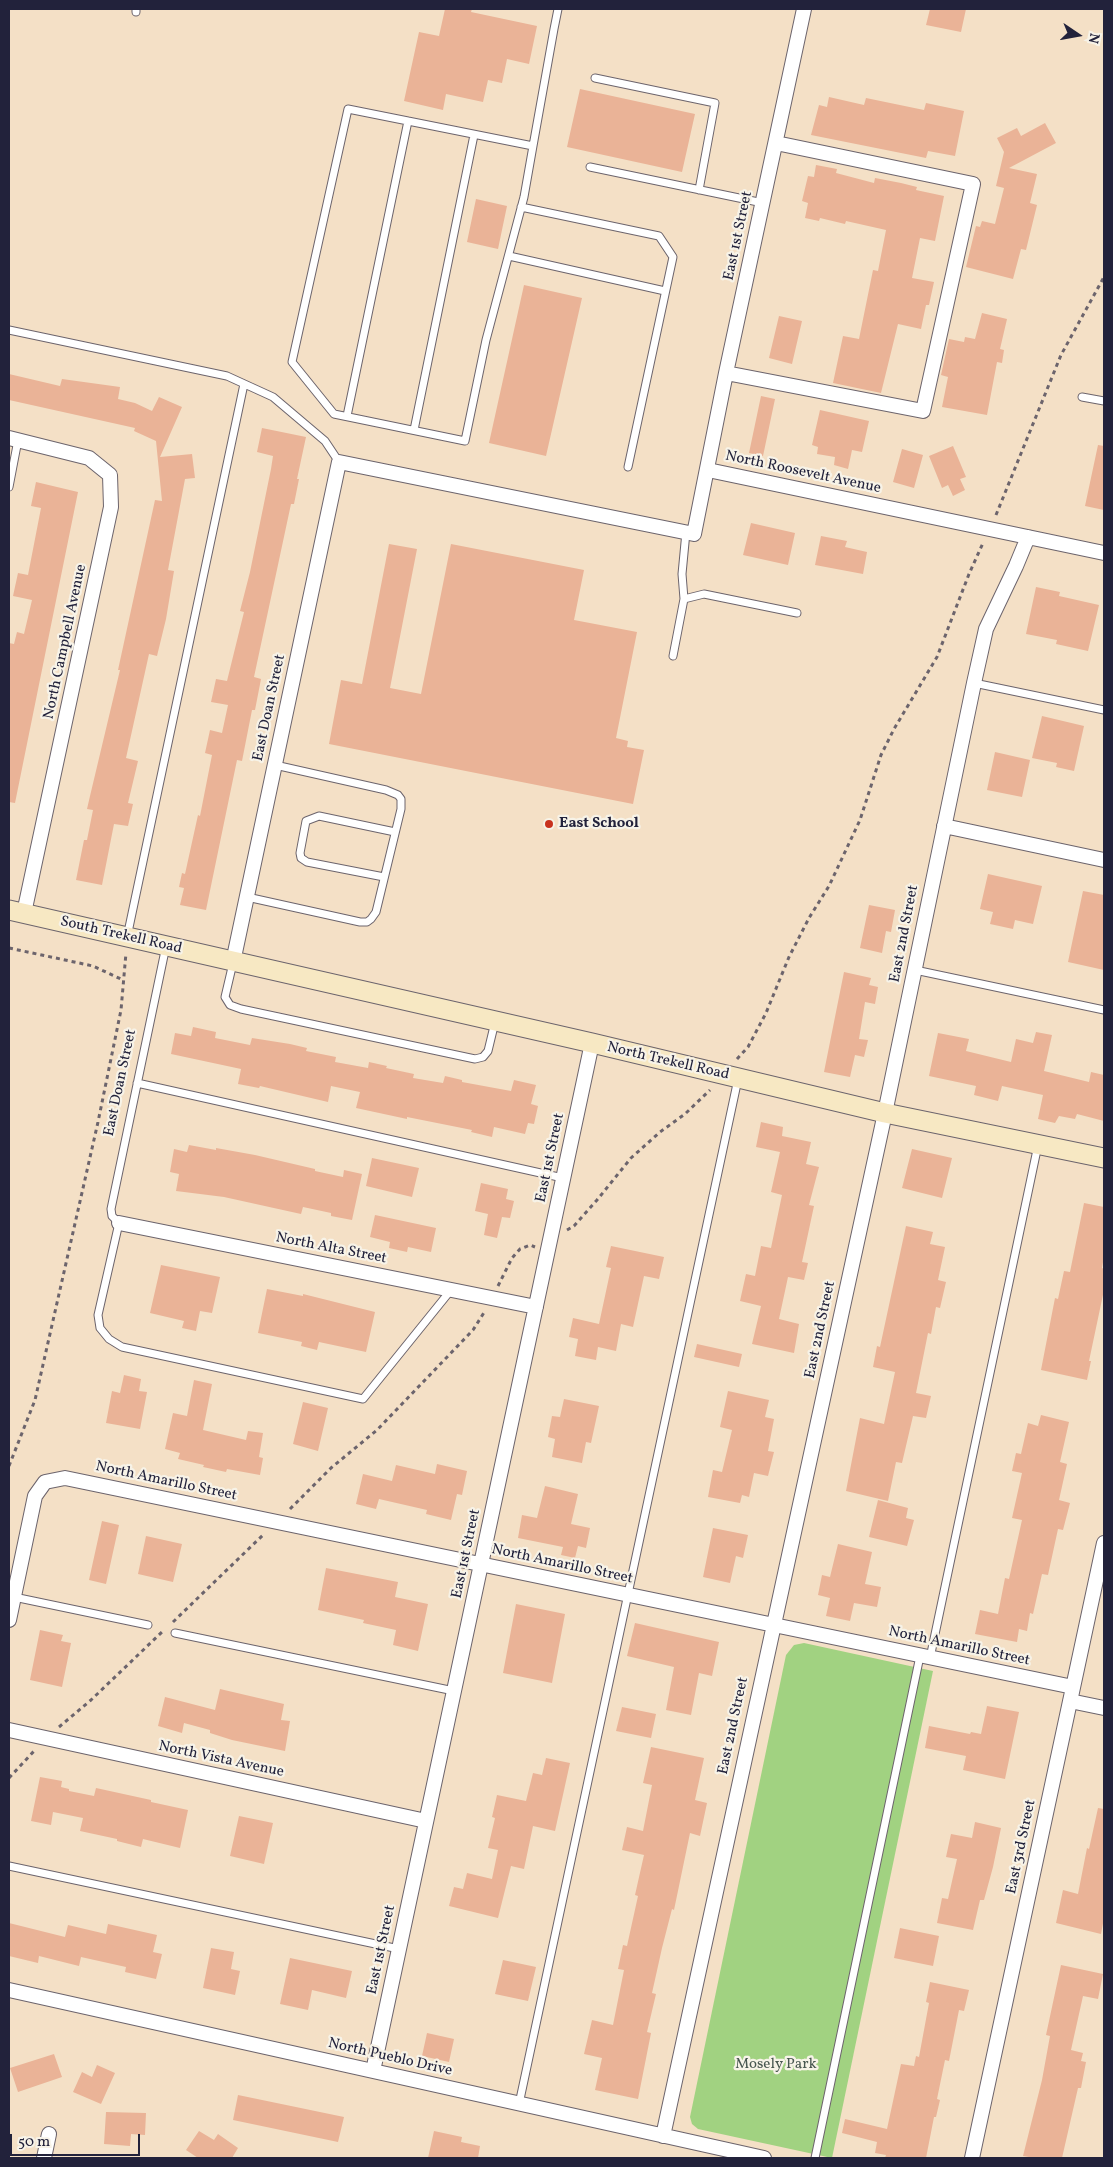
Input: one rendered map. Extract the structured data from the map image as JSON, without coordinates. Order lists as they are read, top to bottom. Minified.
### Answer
{"streets":{"main road":["South Trekell Road","North Trekell Road"],"street":["East 1st Street","North Roosevelt Avenue","North Campbell Avenue","East Doan Street","East 2nd Street","North Alta Street","North Amarillo Street","North Vista Avenue","East 3rd Street","North Pueblo Drive"]},"crossings":[["East 1st Street","North Roosevelt Avenue"],["East 1st Street","North Trekell Road"],["East 1st Street","North Alta Street"],["East 1st Street","North Amarillo Street"],["East 1st Street","North Vista Avenue"],["East 1st Street","North Pueblo Drive"],["North Roosevelt Avenue","East 2nd Street"],["North Campbell Avenue","South Trekell Road"],["East Doan Street","South Trekell Road"],["East Doan Street","North Trekell Road"],["East Doan Street","North Alta Street"],["East 2nd Street","North Trekell Road"],["East 2nd Street","North Amarillo Street"],["East 2nd Street","North Pueblo Drive"],["South Trekell Road","North Trekell Road"],["North Amarillo Street","East 3rd Street"]],"parks":["Mosely Park"],"places":["East School"],"scale_bar":"50 m","north":"right"}
